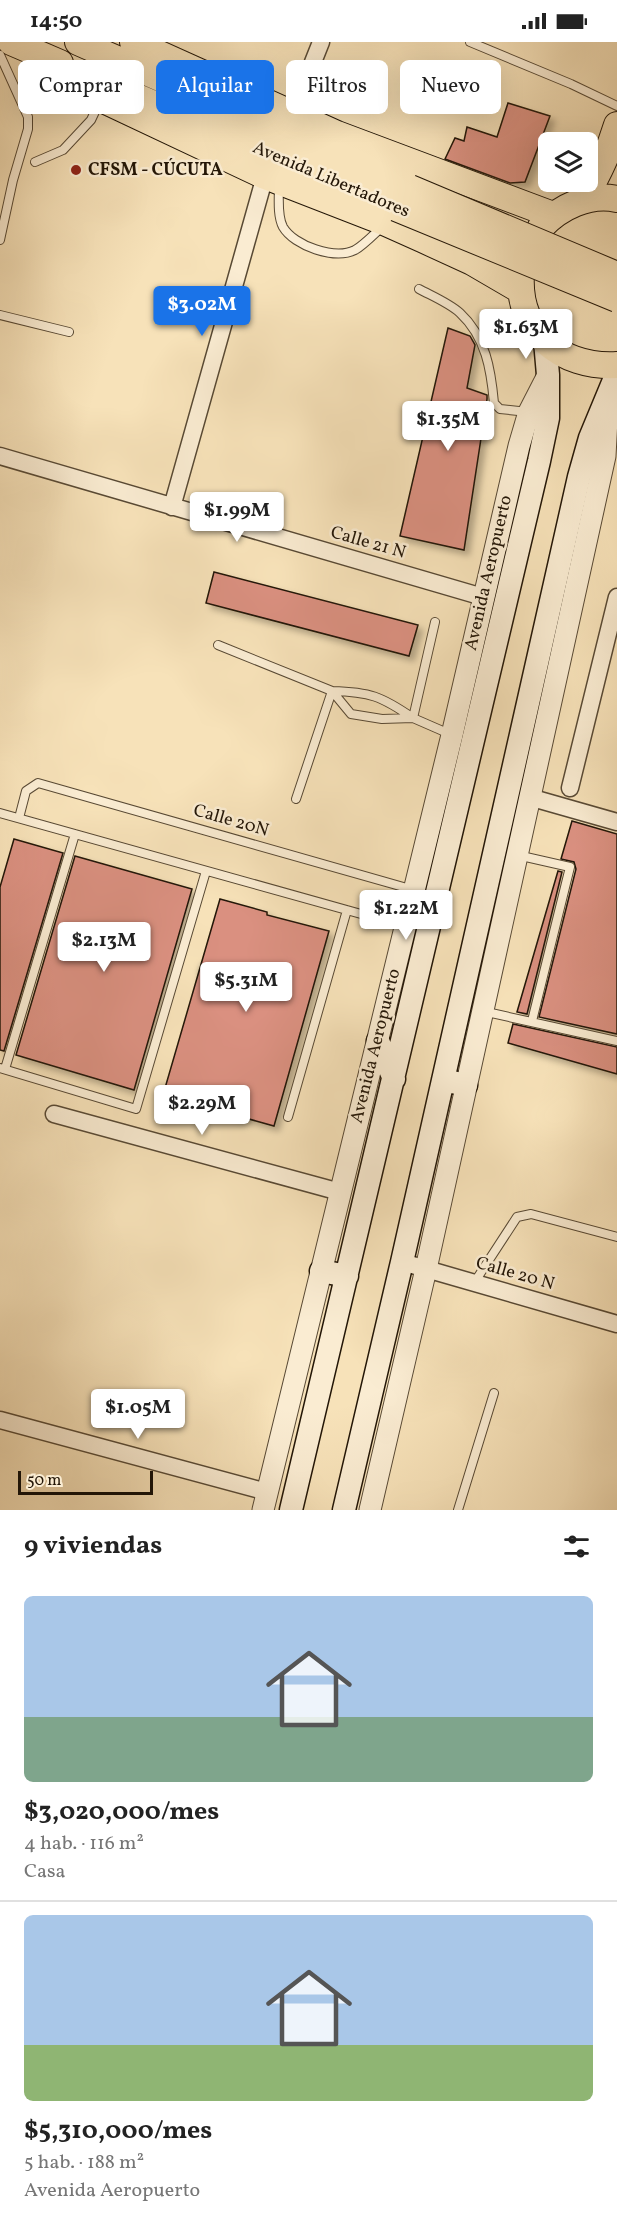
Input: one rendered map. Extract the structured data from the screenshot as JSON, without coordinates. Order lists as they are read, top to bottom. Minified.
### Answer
{"streets":{"main road":["Avenida Libertadores","Avenida Aeropuerto"],"street":["Calle 21 N","Calle 20 N"],"lane":["Calle 20N"]},"crossings":[["Calle 21 N","Avenida Aeropuerto"],["Avenida Aeropuerto","Calle 20N"]],"places":["CFSM - CÚCUTA"],"scale_bar":"50 m","page":{"status":"14:50","chip":["Comprar","Alquilar","Filtros","Nuevo"],"price":["$3.02M","$1.63M","$1.35M","$1.99M","$1.22M","$2.13M","$5.31M","$2.29M","$1.05M"],"scale":"50 m","heading":"9 viviendas","list":[{"name":"$3,020,000/mes","note":"4 hab. · 116 m² · Casa"},{"name":"$5,310,000/mes","note":"5 hab. · 188 m² · Avenida Aeropuerto"}]}}
